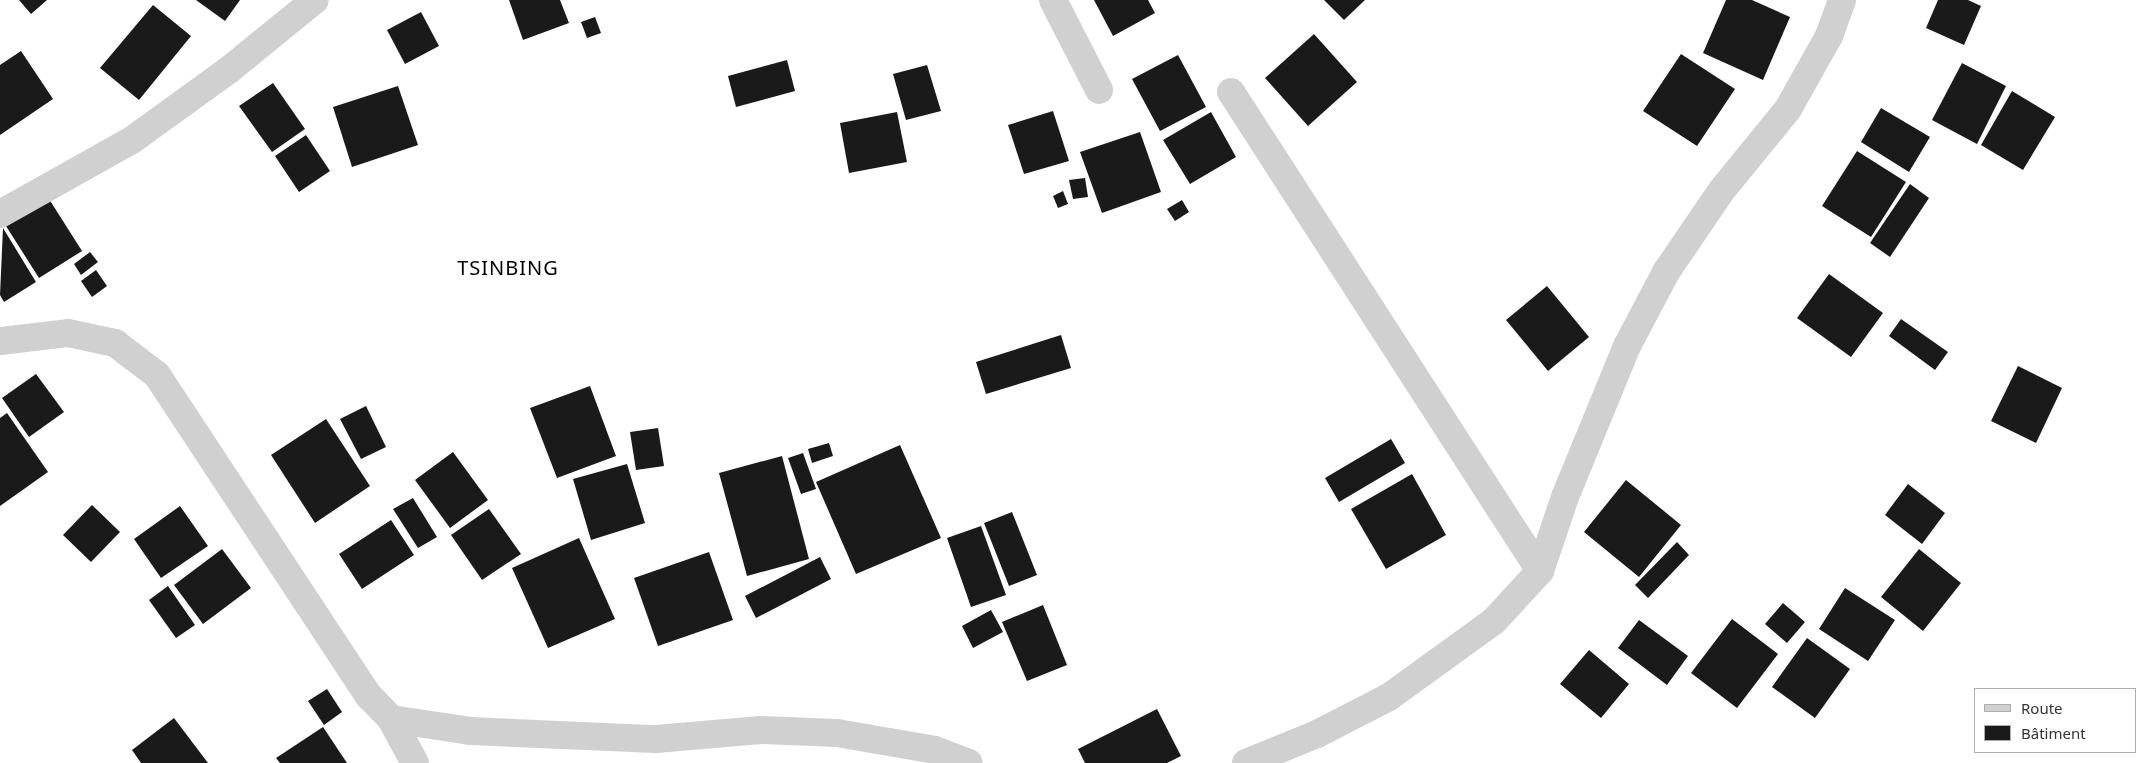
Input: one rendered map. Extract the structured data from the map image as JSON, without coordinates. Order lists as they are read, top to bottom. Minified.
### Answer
{"districts":["TSINBING"],"legend":["Route","Bâtiment"]}
